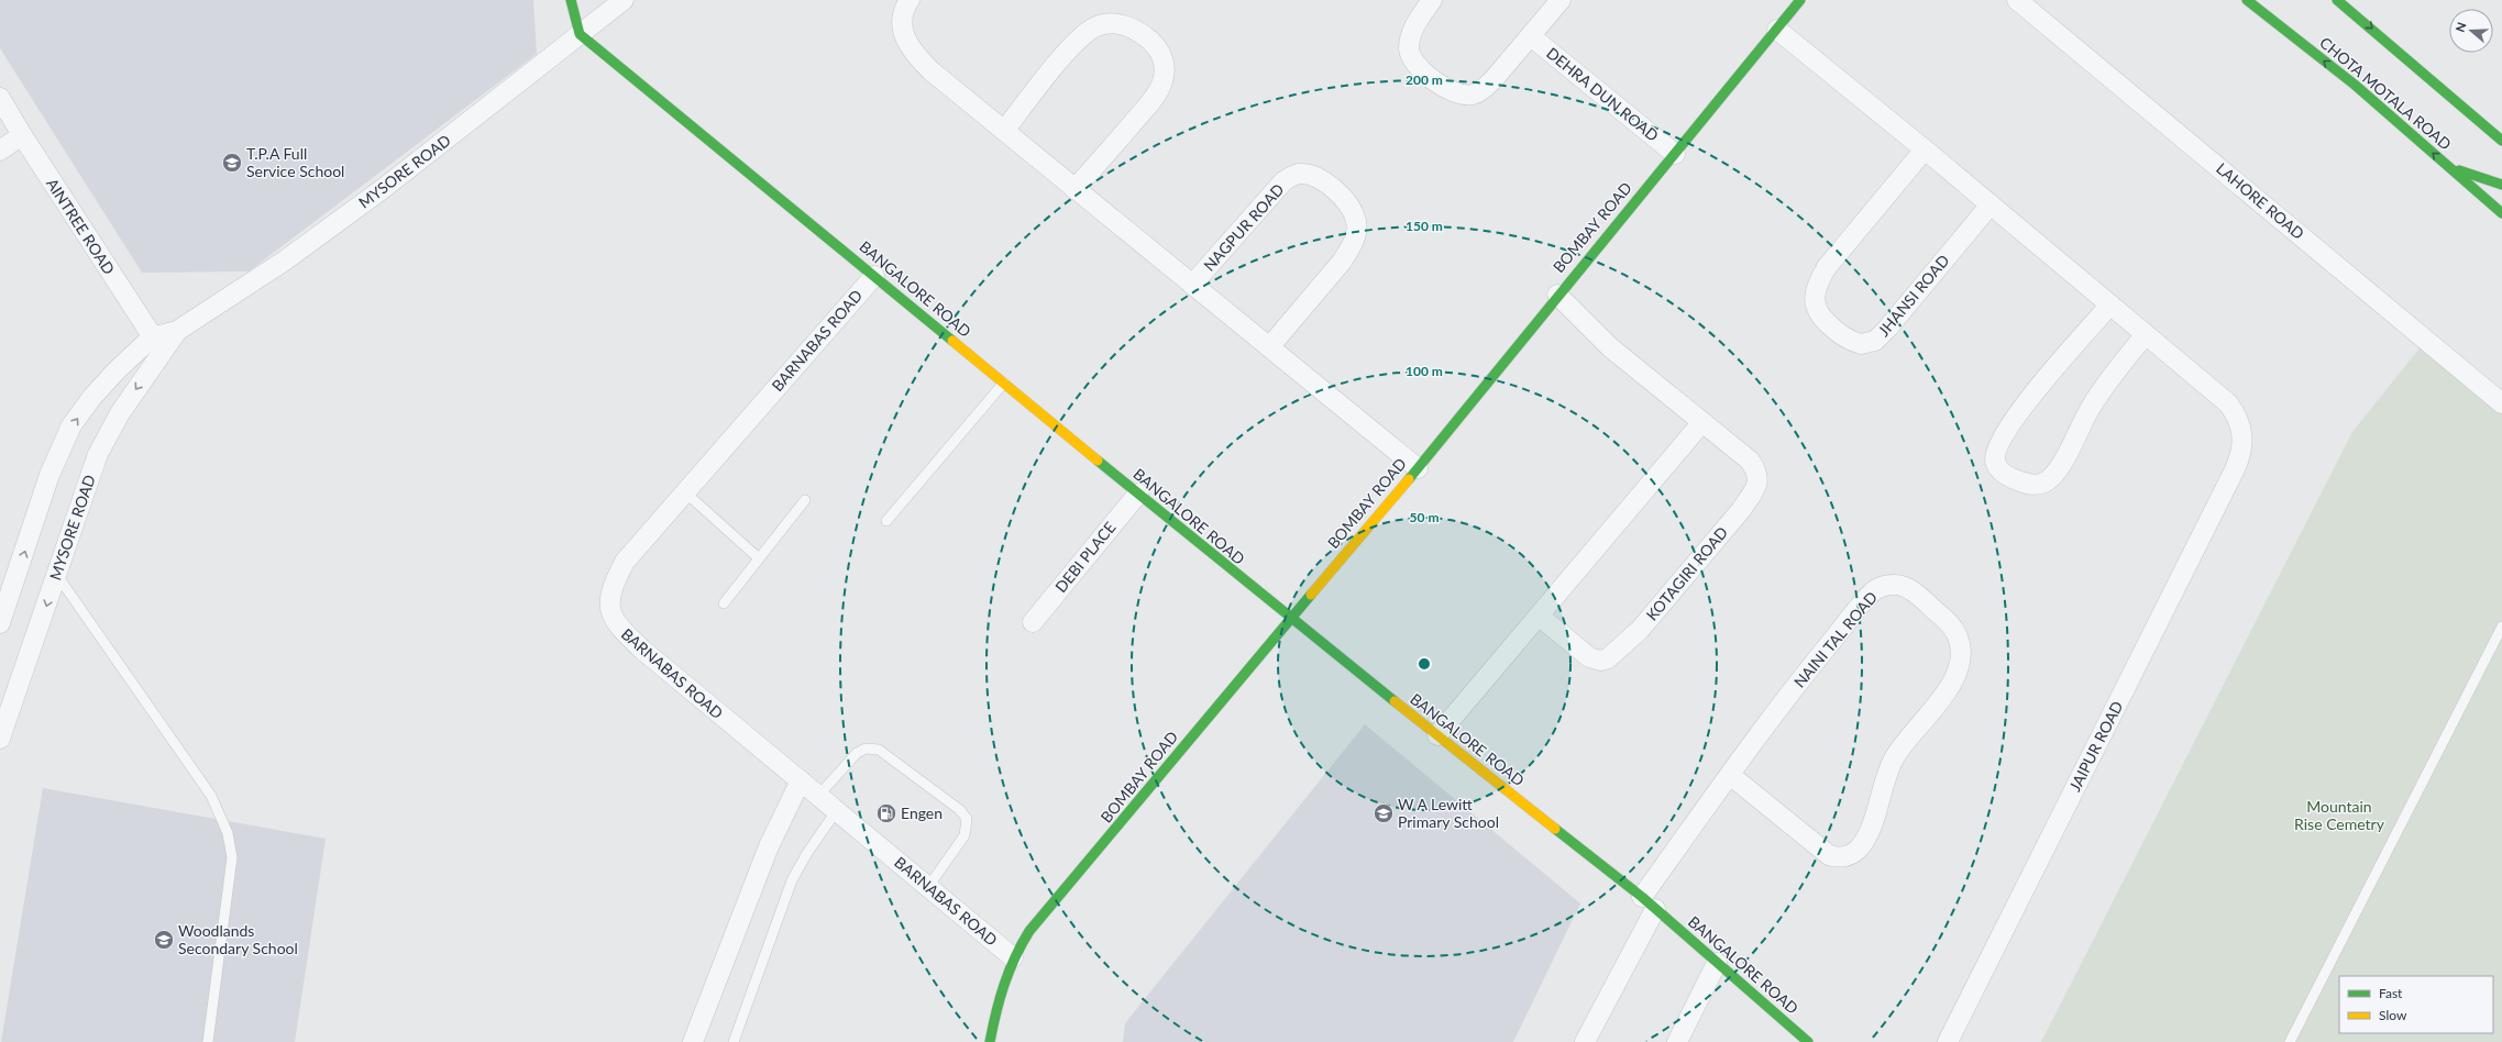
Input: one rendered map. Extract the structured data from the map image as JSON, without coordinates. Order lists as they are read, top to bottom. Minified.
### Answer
{"streets":{"street":["CHOTA MOTALA ROAD","DEHRA DUN ROAD","MYSORE ROAD","LAHORE ROAD","AINTREE ROAD","NAGPUR ROAD","BOMBAY ROAD","BANGALORE ROAD","JHANSI ROAD","BARNABAS ROAD","DEBI PLACE","KOTAGIRI ROAD","NAINI TAL ROAD","JAIPUR ROAD"]},"crossings":[["DEHRA DUN ROAD","BOMBAY ROAD"],["MYSORE ROAD","AINTREE ROAD"],["MYSORE ROAD","BANGALORE ROAD"],["NAGPUR ROAD","BOMBAY ROAD"],["BOMBAY ROAD","BANGALORE ROAD"],["BOMBAY ROAD","BARNABAS ROAD"],["BOMBAY ROAD","KOTAGIRI ROAD"],["BANGALORE ROAD","BARNABAS ROAD"],["BANGALORE ROAD","DEBI PLACE"],["BANGALORE ROAD","NAINI TAL ROAD"]],"parks":["Mountain Rise Cemetry"],"places":{"school or university":["T.P.A Full Service School","W A Lewitt Primary School","Woodlands Secondary School"],"fuel station":["Engen"]},"legend":["Fast","Slow"],"north":"left","rings":["200 m","150 m","100 m","50 m"]}
